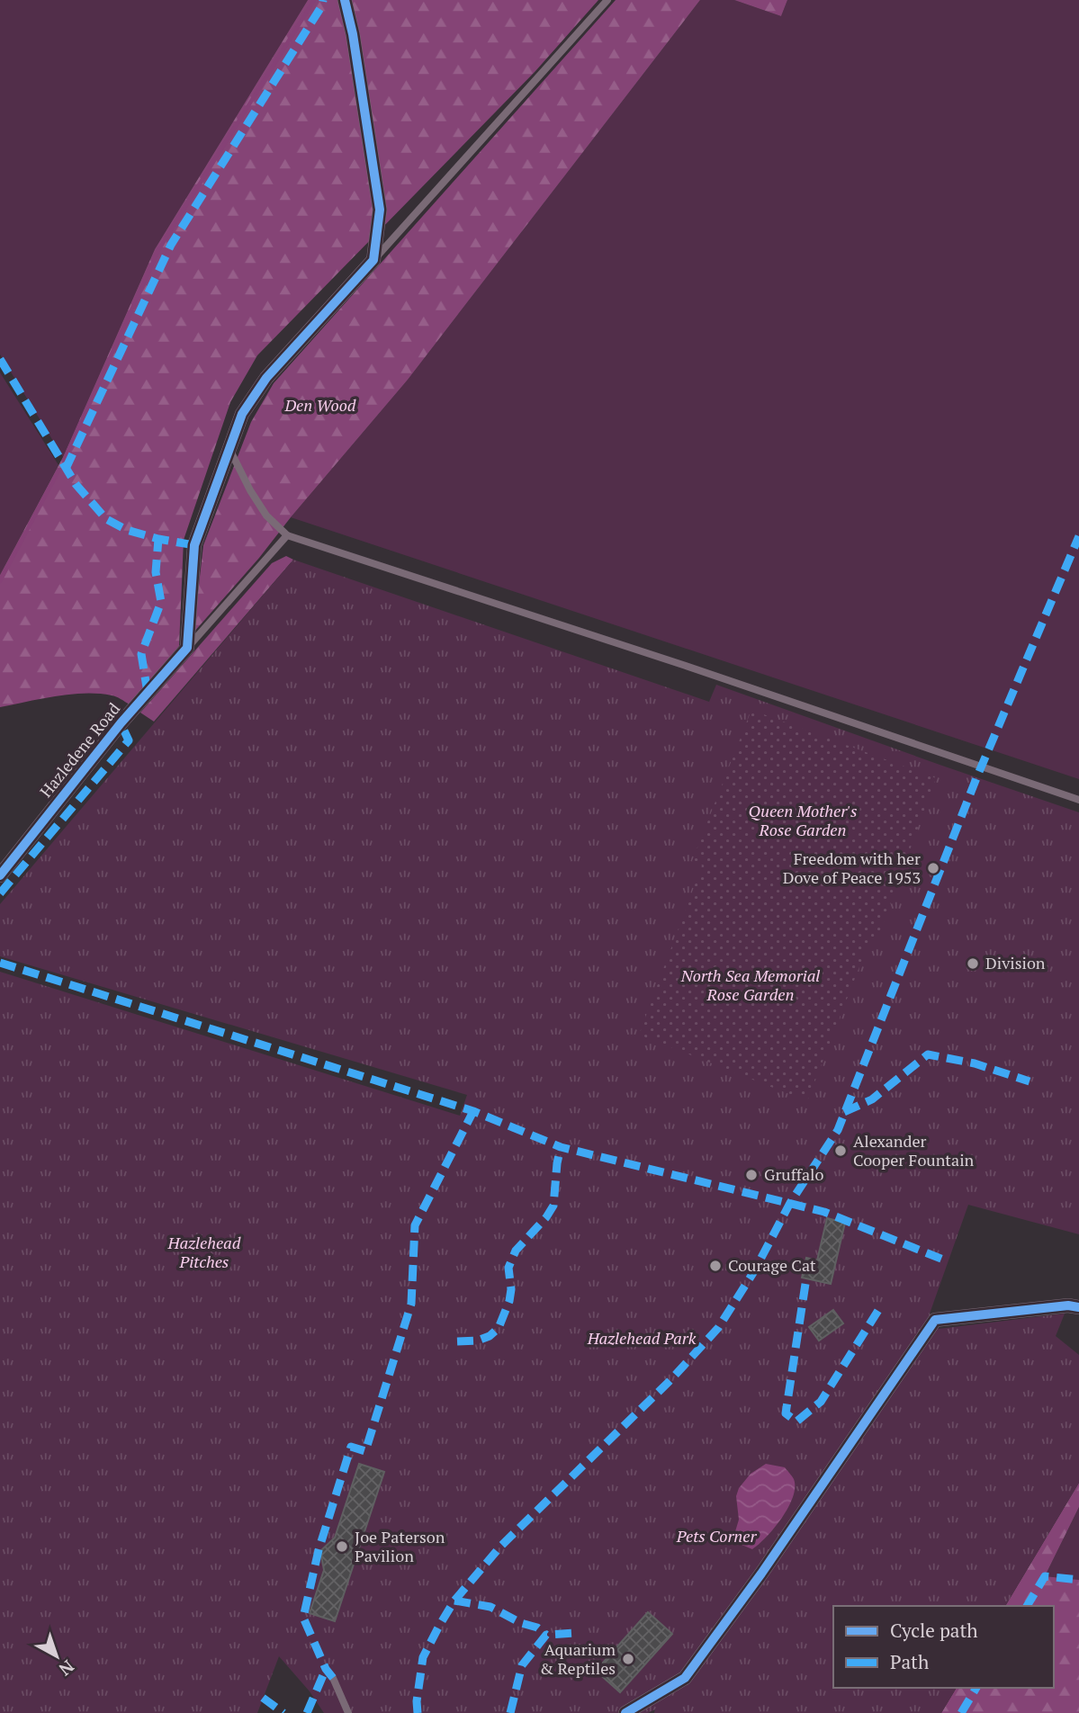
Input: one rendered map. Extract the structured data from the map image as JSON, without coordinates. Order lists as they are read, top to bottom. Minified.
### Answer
{"streets":{"street":["Hazledene Road"]},"parks":["Den Wood","Queen Mother's Rose Garden","North Sea Memorial Rose Garden","Hazlehead Pitches","Hazlehead Park","Pets Corner"],"places":["Freedom with her Dove of Peace 1953","Division","Alexander Cooper Fountain","Gruffalo","Courage Cat","Joe Paterson Pavilion","Aquarium & Reptiles"],"legend":["Cycle path","Path"],"north":"bottom right"}
